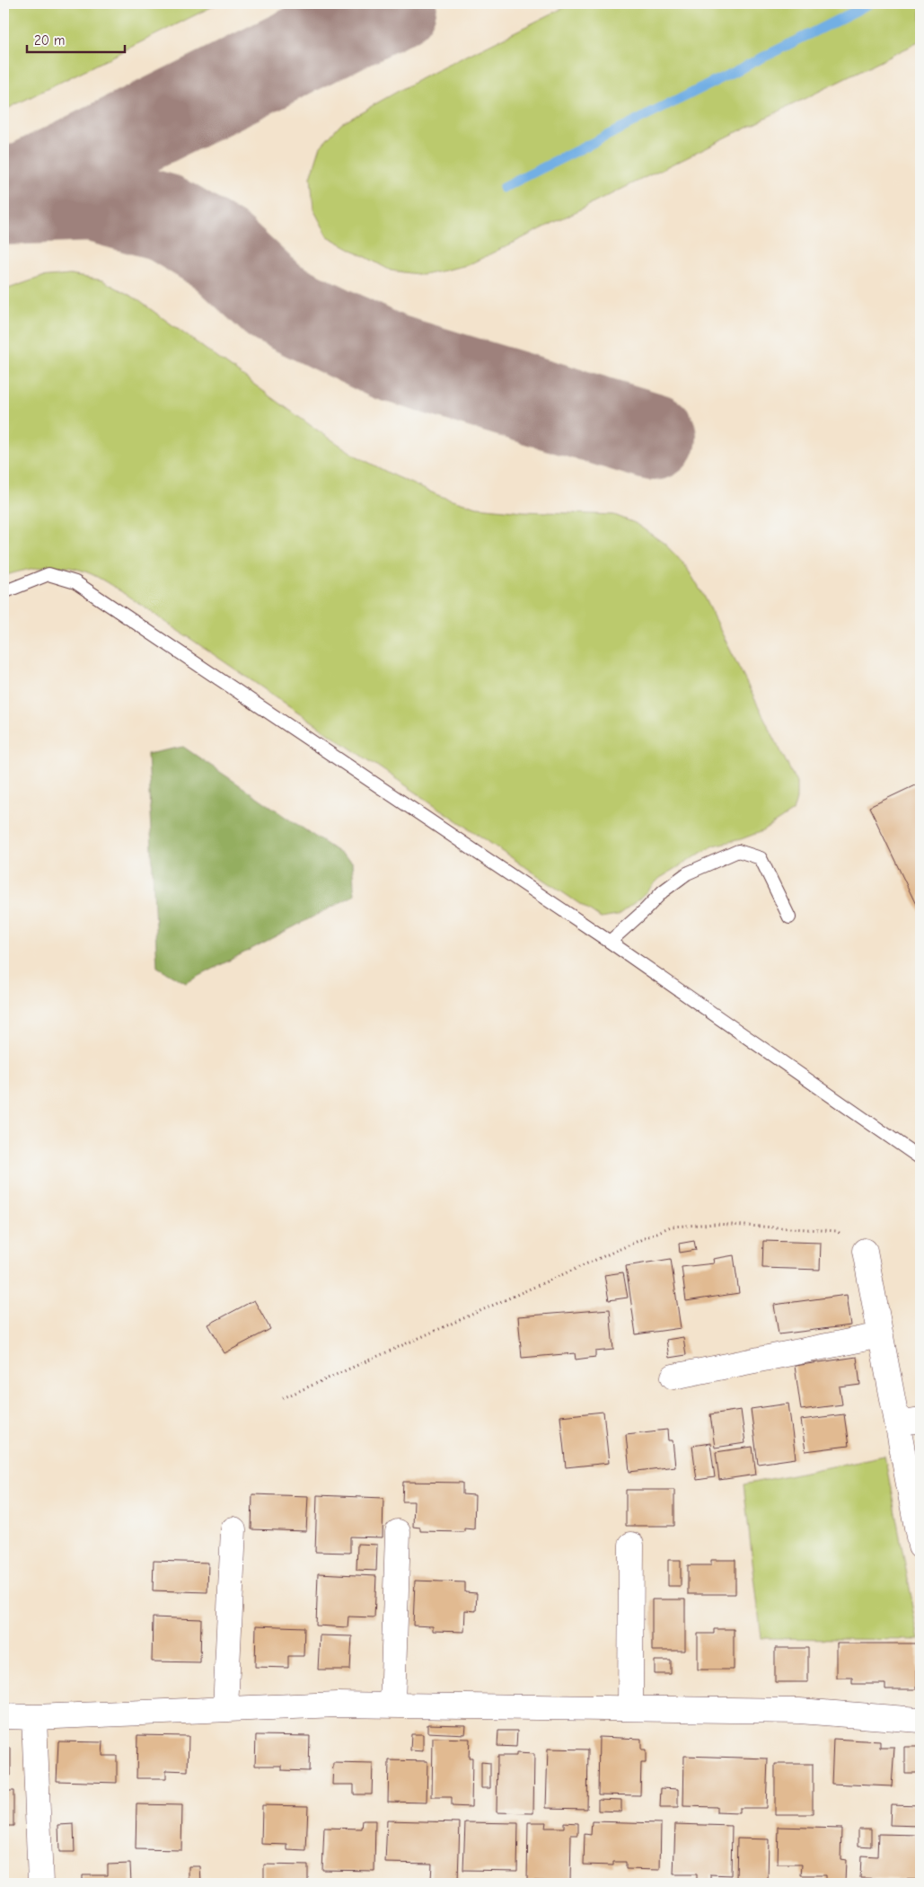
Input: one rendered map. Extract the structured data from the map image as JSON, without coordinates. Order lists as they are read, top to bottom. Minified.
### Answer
{"scale_bar":"20 m"}
